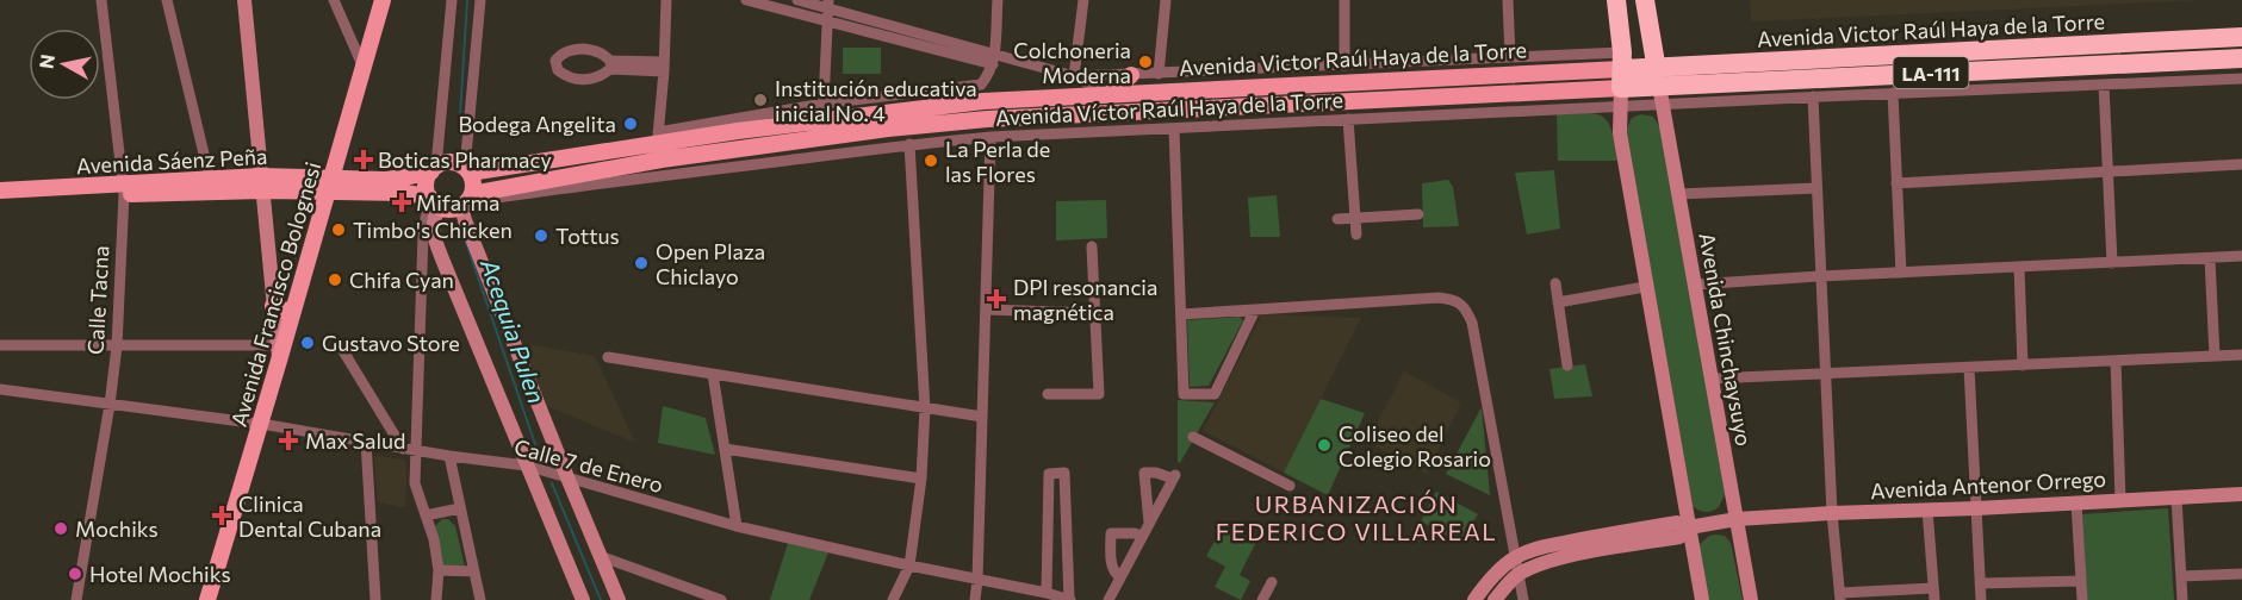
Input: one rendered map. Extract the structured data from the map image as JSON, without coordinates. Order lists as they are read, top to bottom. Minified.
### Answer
{"streets":{"highway":["Avenida Victor Raúl Haya de la Torre","LA-111"],"main road":["Avenida Sáenz Peña","Avenida Francisco Bolognesi"],"street":["Avenida Víctor Raúl Haya de la Torre","Calle Tacna","Avenida Chinchaysuyo","Calle 7 de Enero","Avenida Antenor Orrego"]},"crossings":[["Avenida Victor Raúl Haya de la Torre","Avenida Víctor Raúl Haya de la Torre"],["Avenida Victor Raúl Haya de la Torre","Avenida Sáenz Peña"],["Avenida Victor Raúl Haya de la Torre","Avenida Chinchaysuyo"],["Avenida Víctor Raúl Haya de la Torre","Avenida Sáenz Peña"],["Avenida Víctor Raúl Haya de la Torre","Avenida Chinchaysuyo"],["Avenida Sáenz Peña","Avenida Francisco Bolognesi"],["Avenida Sáenz Peña","Calle Tacna"],["Avenida Francisco Bolognesi","Calle 7 de Enero"],["Calle Tacna","Calle 7 de Enero"],["Avenida Chinchaysuyo","Avenida Antenor Orrego"]],"districts":["URBANIZACIÓN FEDERICO VILLAREAL"],"water":["Acequia Pulen"],"places":{"other":["Colchoneria Moderna","Institución educativa inicial No. 4","Bodega Angelita","La Perla de las Flores","Timbo's Chicken","Tottus","Open Plaza Chiclayo","Chifa Cyan","Gustavo Store","Coliseo del Colegio Rosario","Mochiks","Hotel Mochiks"],"health":["Boticas Pharmacy","Mifarma","DPI resonancia magnética","Max Salud","Clinica Dental Cubana"]},"north":"left"}
